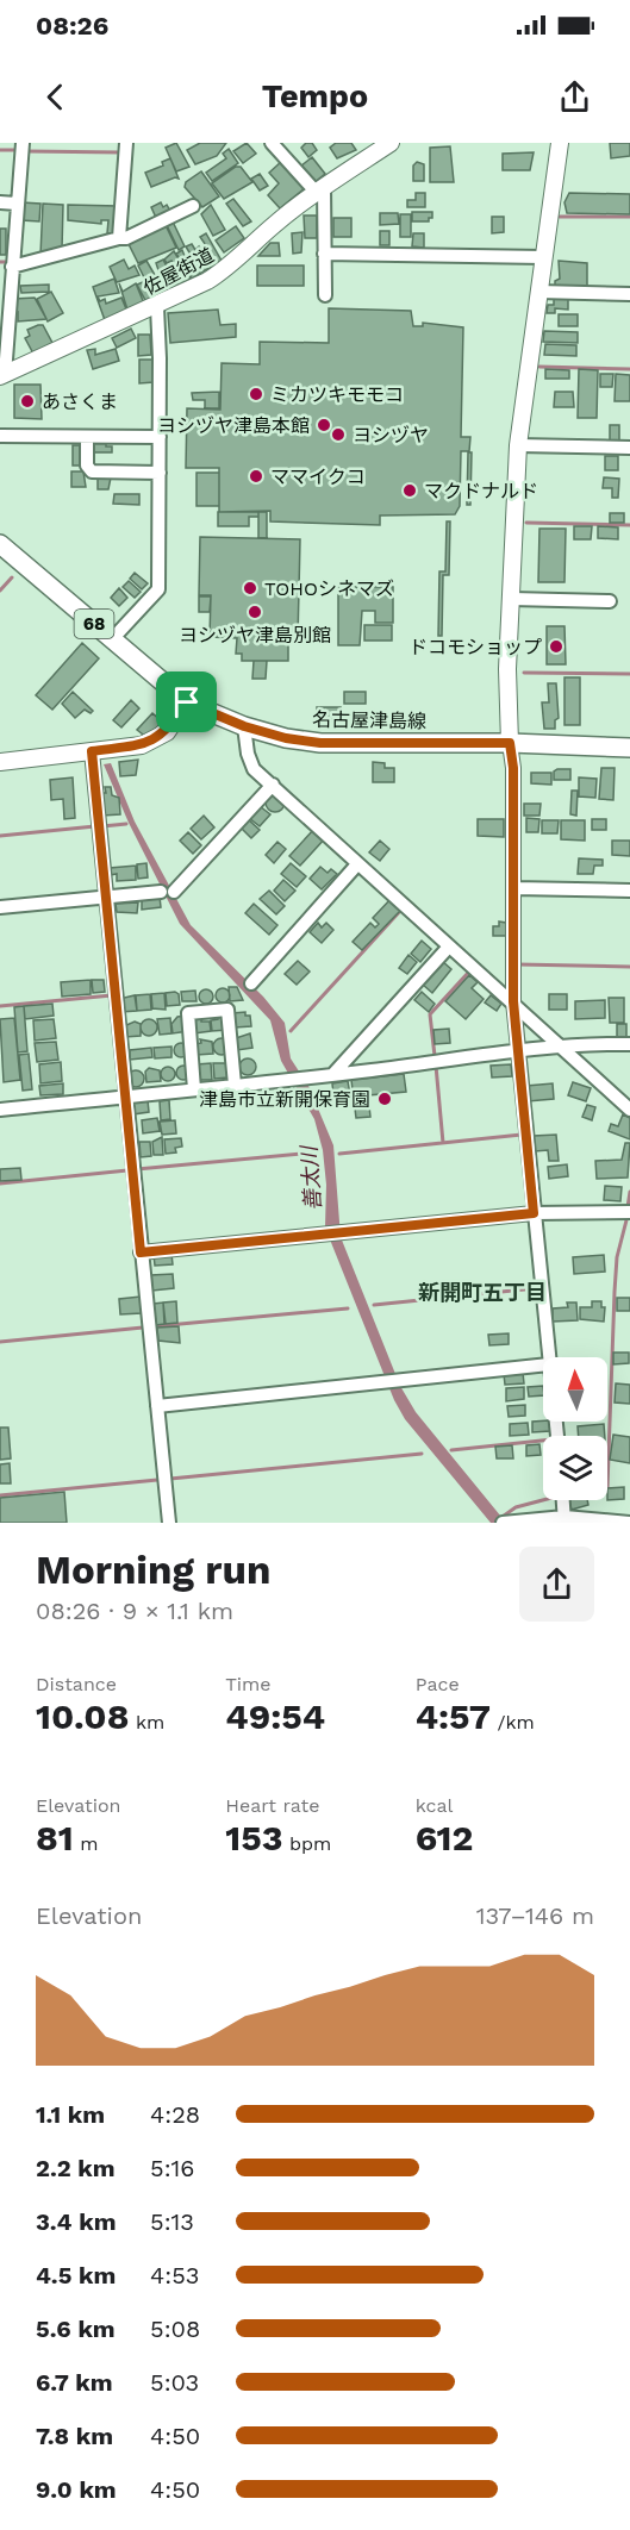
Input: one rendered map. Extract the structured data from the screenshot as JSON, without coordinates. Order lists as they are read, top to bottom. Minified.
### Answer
{"streets":{"main road":["68","名古屋津島線"],"street":["佐屋街道"]},"districts":["新開町五丁目"],"water":["善太川"],"places":["ミカツキモモコ","あさくま","ヨシヅヤ津島本館","ヨシヅヤ","ママイクコ","マクドナルド","TOHOシネマズ","ヨシヅヤ津島別館","ドコモショップ","津島市立新開保育園"],"north":"top","page":{"status":"08:26","header":"Tempo","heading":["Morning run","08:26 · 9 × 1.1 km"],"stats":[["Distance","10.08 km"],["Time","49:54"],["Pace","4:57 /km"],["Elevation","81 m"],["Heart rate","153 bpm"],["kcal","612"]],"chart":["Elevation","137–146 m"],"list":[{"name":"1.1 km","note":"4:28"},{"name":"2.2 km","note":"5:16"},{"name":"3.4 km","note":"5:13"},{"name":"4.5 km","note":"4:53"},{"name":"5.6 km","note":"5:08"},{"name":"6.7 km","note":"5:03"},{"name":"7.8 km","note":"4:50"},{"name":"9.0 km","note":"4:50"}]}}
